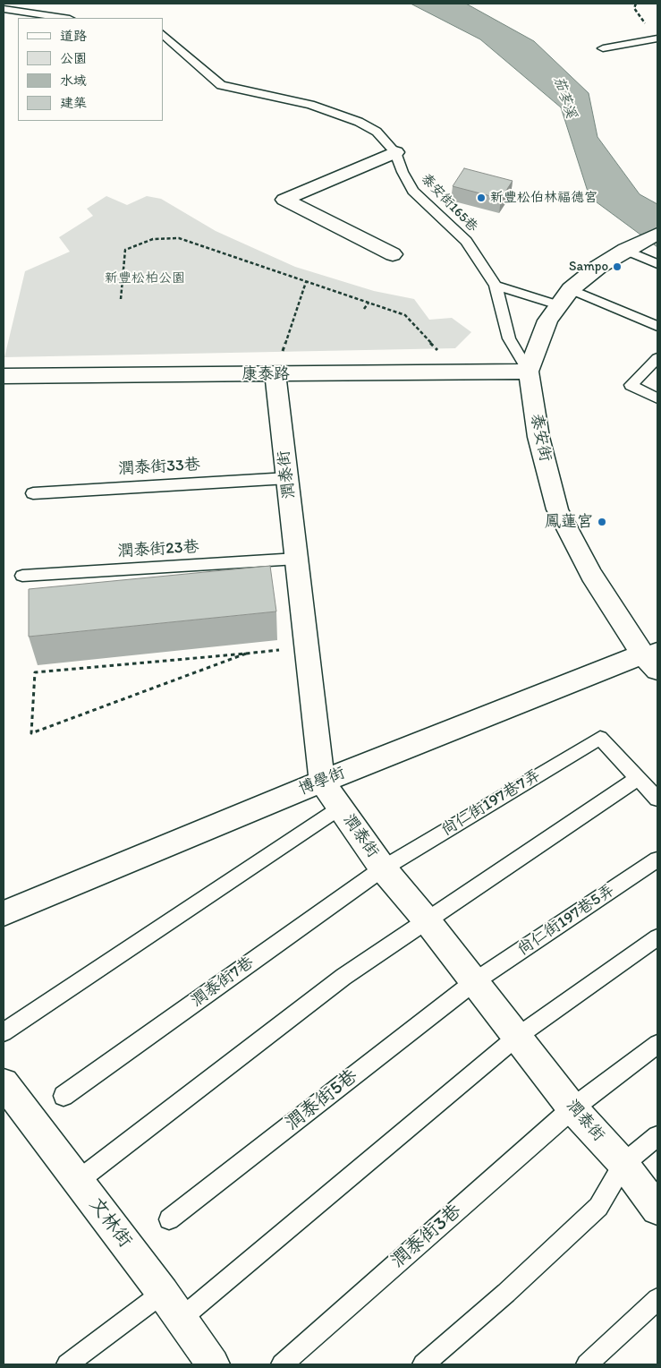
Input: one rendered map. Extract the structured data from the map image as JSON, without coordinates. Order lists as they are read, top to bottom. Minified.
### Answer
{"streets":{"street":["康泰路","泰安街","潤泰街","博學街","文林街"],"lane":["泰安街165巷","潤泰街33巷","潤泰街23巷","尚仁街197巷7弄","尚仁街197巷5弄","潤泰街7巷","潤泰街5巷","潤泰街3巷"]},"crossings":[["泰安街165巷","康泰路"],["泰安街165巷","泰安街"],["康泰路","泰安街"],["康泰路","潤泰街"],["泰安街","博學街"],["潤泰街33巷","潤泰街"],["潤泰街","潤泰街23巷"],["潤泰街","博學街"],["潤泰街","尚仁街197巷7弄"],["潤泰街","尚仁街197巷5弄"],["潤泰街","潤泰街7巷"],["潤泰街","潤泰街5巷"],["潤泰街","潤泰街3巷"],["尚仁街197巷7弄","潤泰街7巷"],["尚仁街197巷5弄","潤泰街5巷"]],"water":["茄苳溪"],"parks":["新豐松柏公園"],"places":["新豐松伯林福德宫","Sampo","鳳蓮宮"],"legend":["道路","公園","水域","建築"]}
